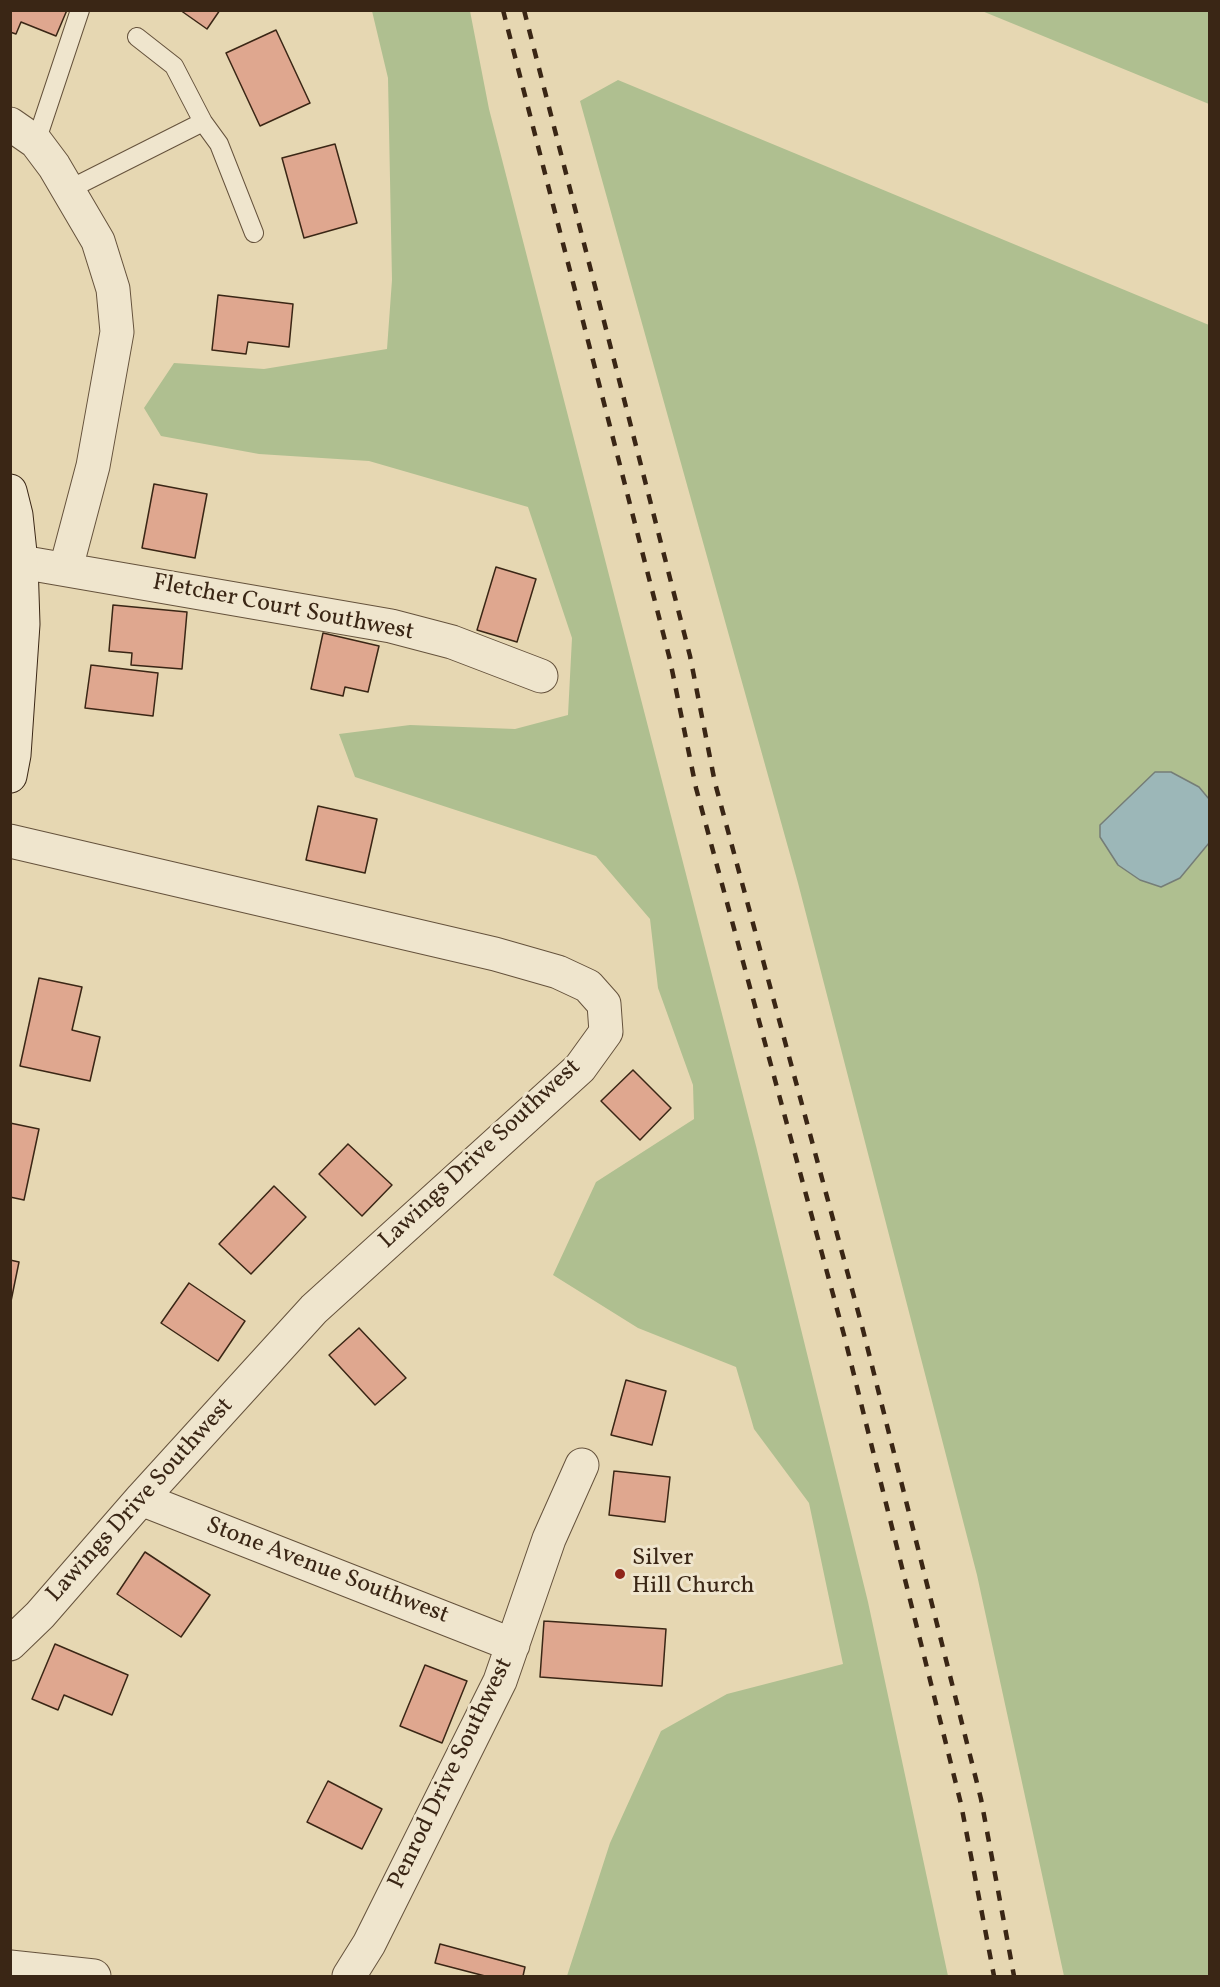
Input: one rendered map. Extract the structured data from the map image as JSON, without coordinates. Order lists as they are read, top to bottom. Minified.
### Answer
{"streets":{"street":["Fletcher Court Southwest","Lawings Drive Southwest","Stone Avenue Southwest","Penrod Drive Southwest"]},"crossings":[["Lawings Drive Southwest","Stone Avenue Southwest"],["Stone Avenue Southwest","Penrod Drive Southwest"]],"places":["Silver Hill Church"]}
